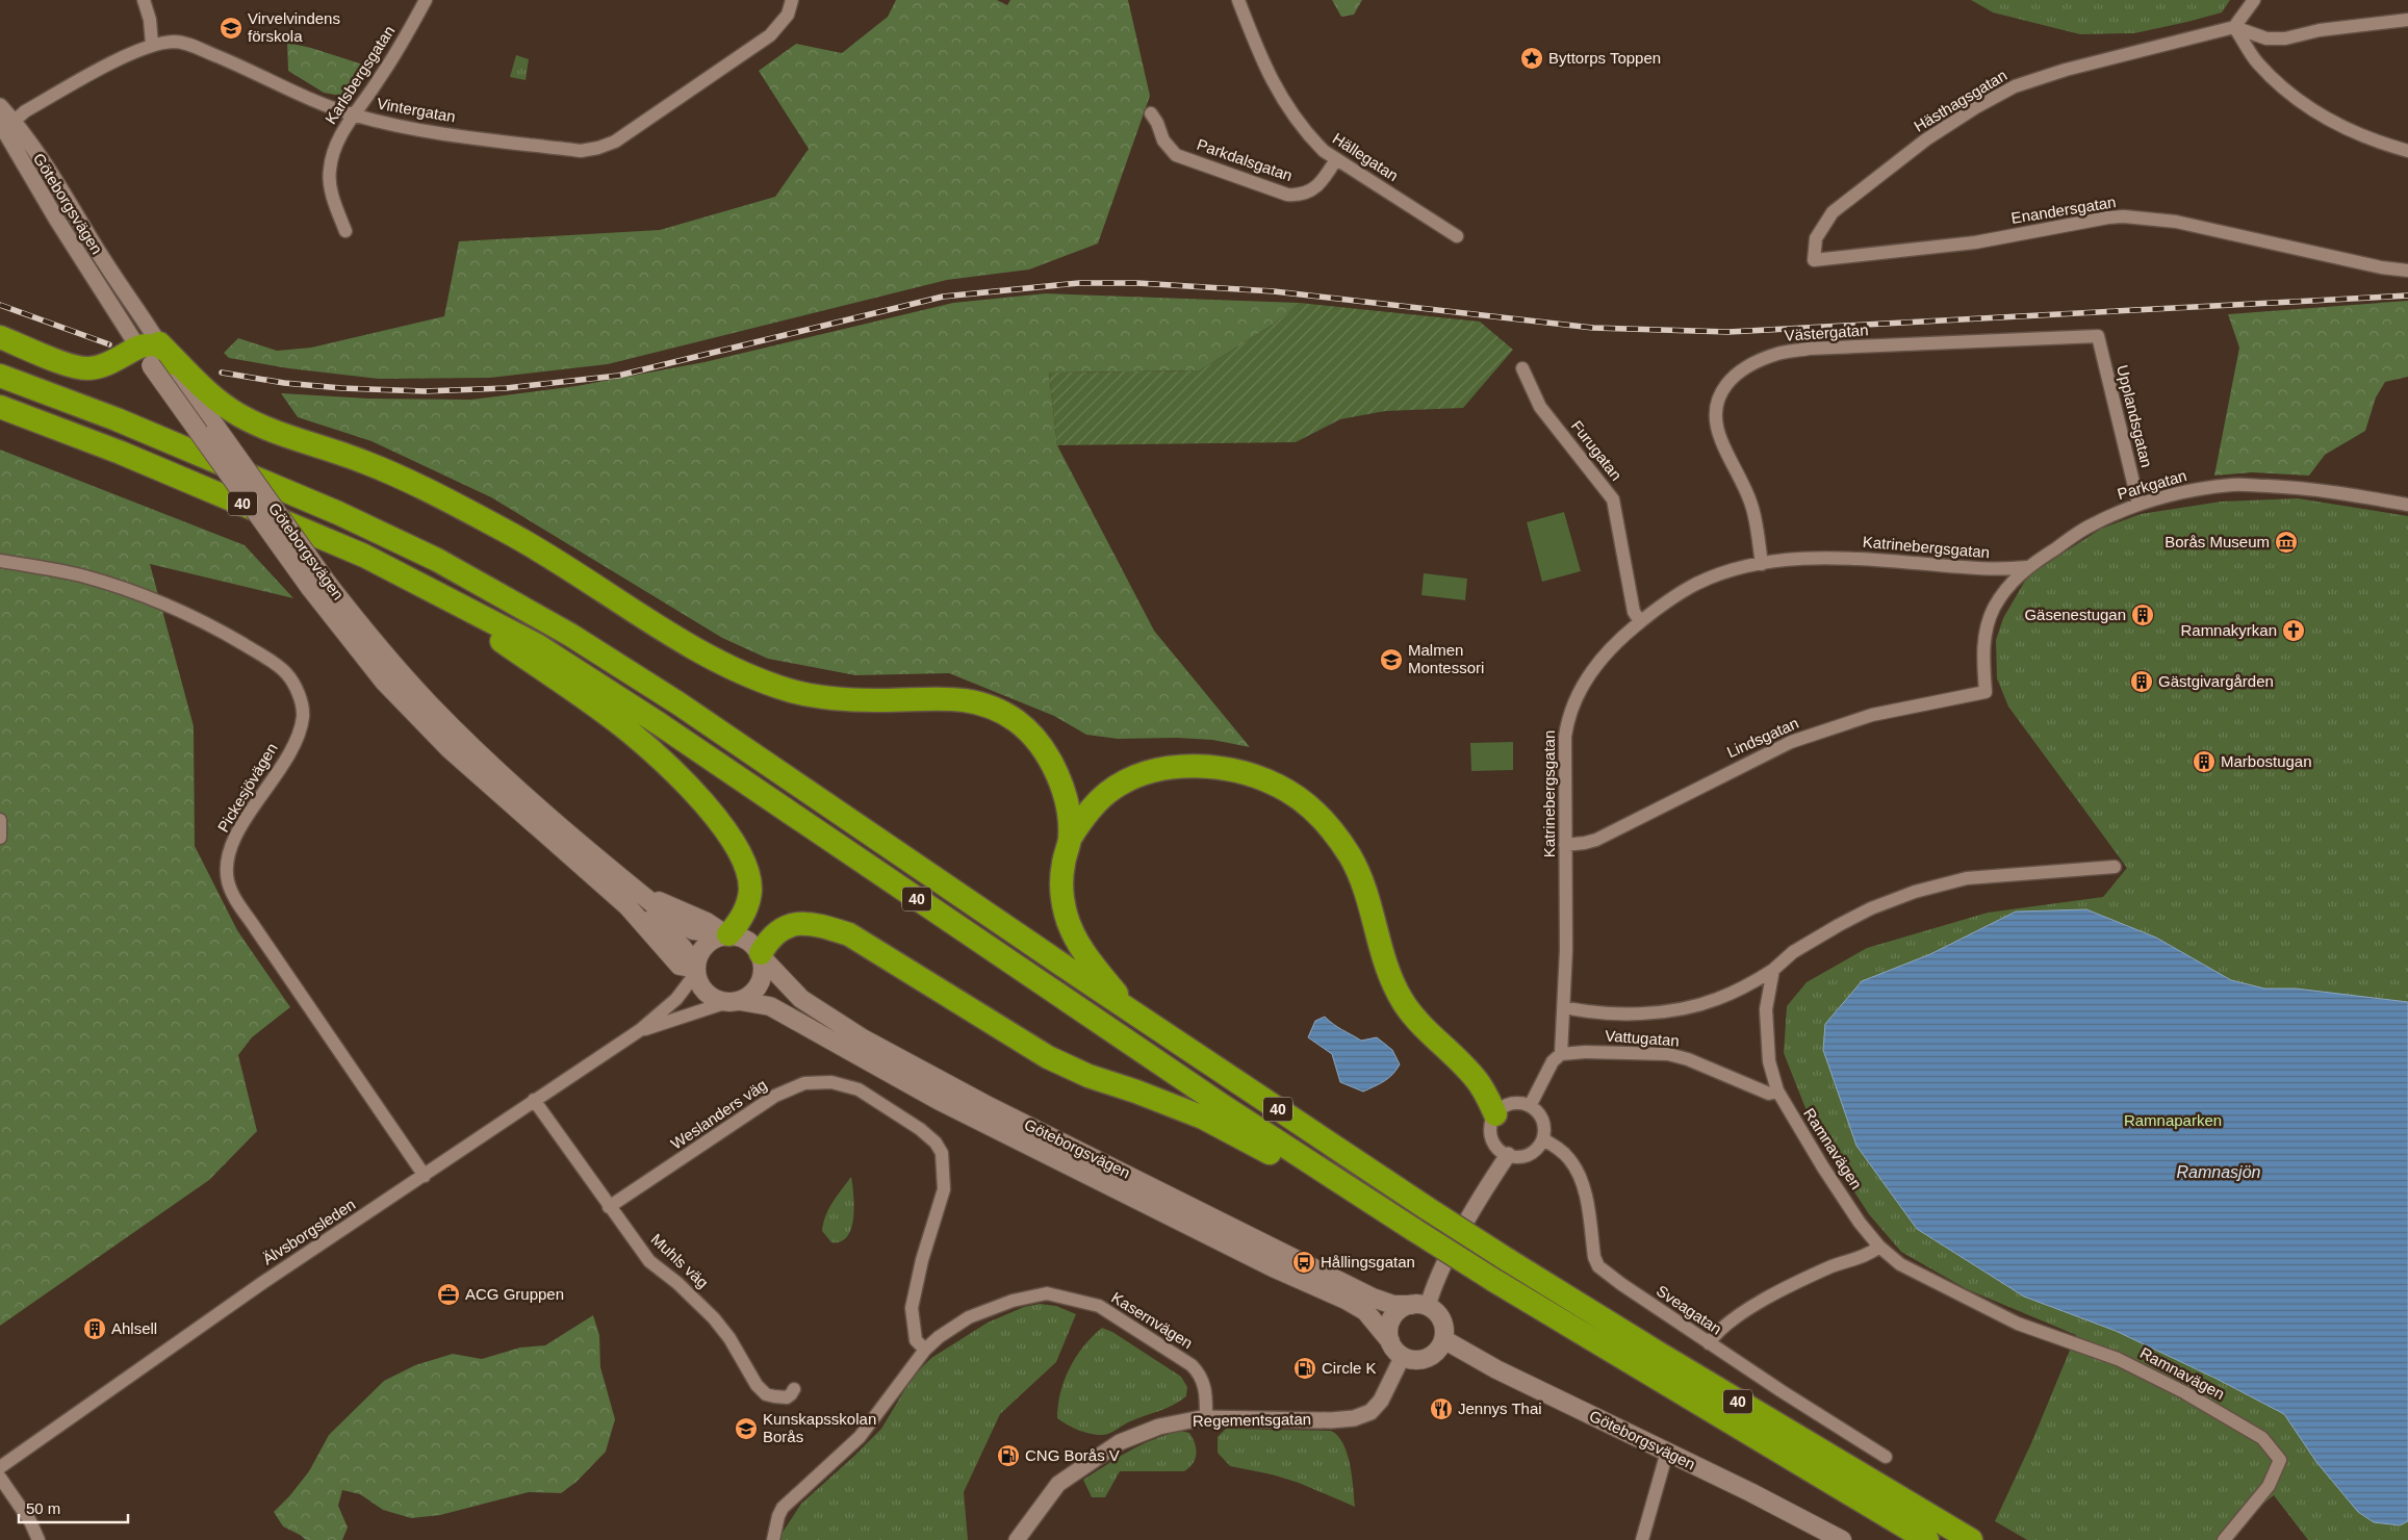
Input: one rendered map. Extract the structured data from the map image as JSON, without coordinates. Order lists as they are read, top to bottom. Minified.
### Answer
{"streets":{"highway":["40"],"main road":["Göteborgsvägen"],"street":["Karlsbergsgatan","Hästhagsgatan","Vintergatan","Hällegatan","Parkdalsgatan","Enandersgatan","Västergatan","Upplandsgatan","Furugatan","Parkgatan","Katrinebergsgatan","Lindsgatan","Pickesjövägen","Vattugatan","Weslanders väg","Ramnavägen","Älvsborgsleden","Muhls väg","Sveagatan","Kasernvägen","Regementsgatan"]},"crossings":[["Karlsbergsgatan","Vintergatan"],["Hästhagsgatan","Enandersgatan"],["Vintergatan","Göteborgsvägen"],["Hällegatan","Parkdalsgatan"],["Göteborgsvägen","Älvsborgsleden"],["Göteborgsvägen","Regementsgatan"],["Västergatan","Upplandsgatan"],["Västergatan","Katrinebergsgatan"],["Upplandsgatan","Parkgatan"],["Furugatan","Katrinebergsgatan"],["Parkgatan","Katrinebergsgatan"],["Parkgatan","Lindsgatan"],["Katrinebergsgatan","Lindsgatan"],["Katrinebergsgatan","Vattugatan"],["Pickesjövägen","Älvsborgsleden"],["Vattugatan","Ramnavägen"],["Weslanders väg","Muhls väg"],["Weslanders väg","Kasernvägen"],["Älvsborgsleden","Muhls väg"],["Kasernvägen","Regementsgatan"]],"water":["Ramnasjön"],"parks":["Ramnaparken"],"places":{"school or university":["Virvelvindens förskola","Malmen Montessori","Kunskapsskolan Borås"],"place":["Byttorps Toppen"],"museum":["Borås Museum"],"building":["Gäsenestugan","Gästgivargården","Marbostugan","Ahlsell"],"church":["Ramnakyrkan"],"bus stop":["Hållingsgatan"],"office":["ACG Gruppen"],"fuel station":["Circle K","CNG Borås V"],"restaurant":["Jennys Thai"]},"scale_bar":"50 m"}
